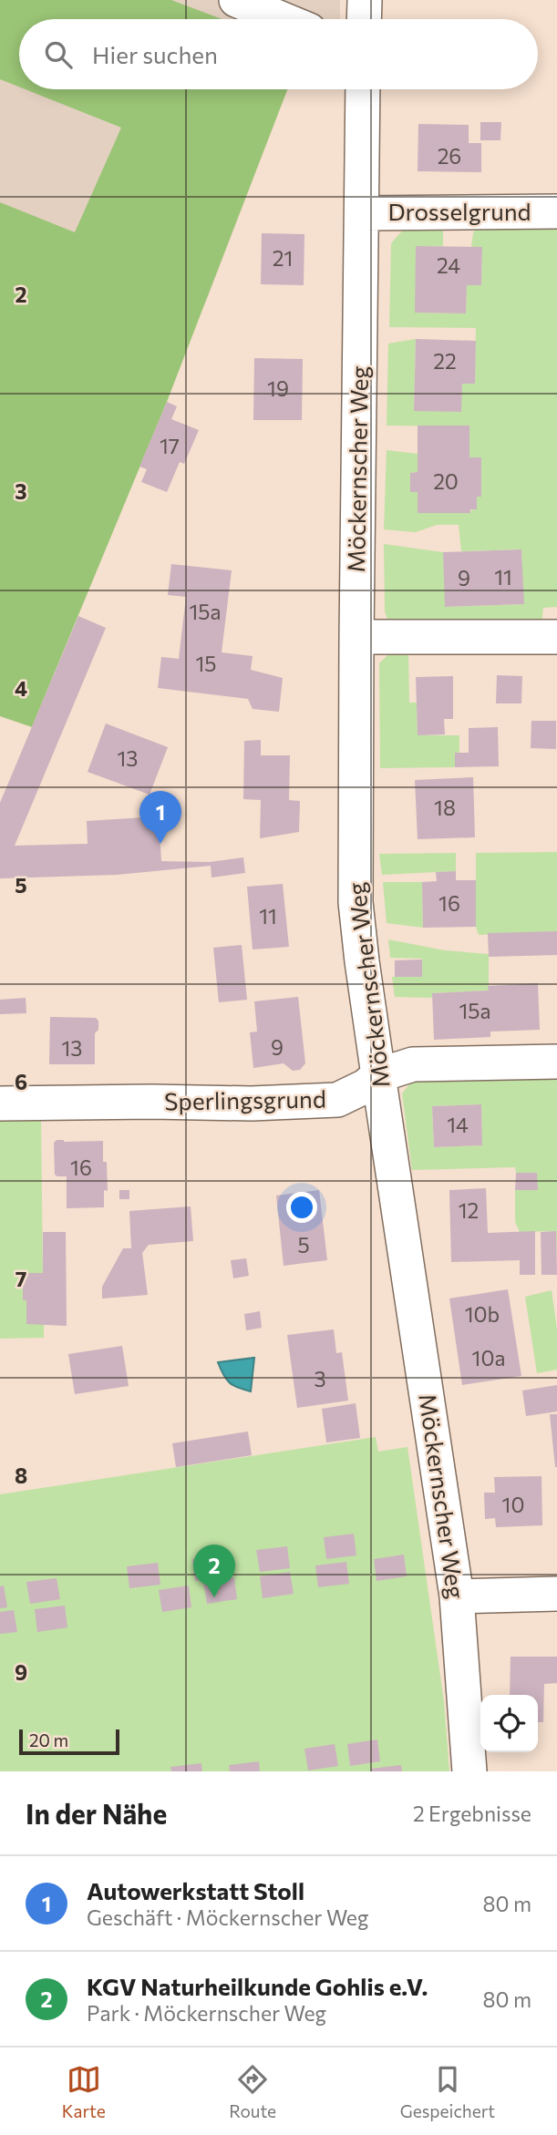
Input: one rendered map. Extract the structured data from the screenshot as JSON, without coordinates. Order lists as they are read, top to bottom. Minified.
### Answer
{"streets":{"street":["Drosselgrund","Möckernscher Weg","Sperlingsgrund"]},"crossings":[["Drosselgrund","Möckernscher Weg"],["Möckernscher Weg","Sperlingsgrund"]],"house_numbers":["26","21","24","22","19","17","20","11","9","15a","15","13","18","16","11","15a","9","13","14","16","12","5","10b","10a","3","10"],"scale_bar":"20 m","page":{"search":"Hier suchen","pins":["1","2"],"scale":"20 m","heading":["In der Nähe","2 Ergebnisse"],"list":[{"mark":"1","name":"Autowerkstatt Stoll","note":"Geschäft · Möckernscher Weg","value":"80 m"},{"mark":"2","name":"KGV Naturheilkunde Gohlis e.V.","note":"Park · Möckernscher Weg","value":"80 m"}],"nav":["Karte","Route","Gespeichert"]},"grid":{"rows":["2","3","4","5","6","7","8","9"]}}
